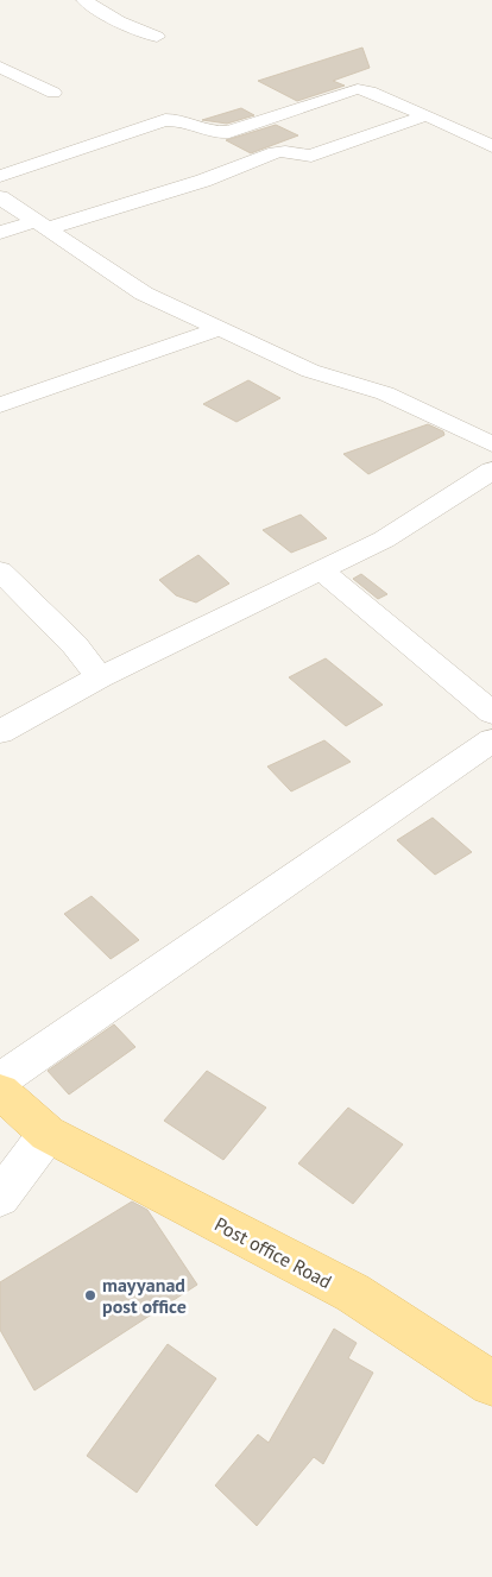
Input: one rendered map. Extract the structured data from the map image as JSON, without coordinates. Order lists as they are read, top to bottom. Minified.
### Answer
{"streets":{"main road":["Post office Road"]},"places":["mayyanad post office"]}
